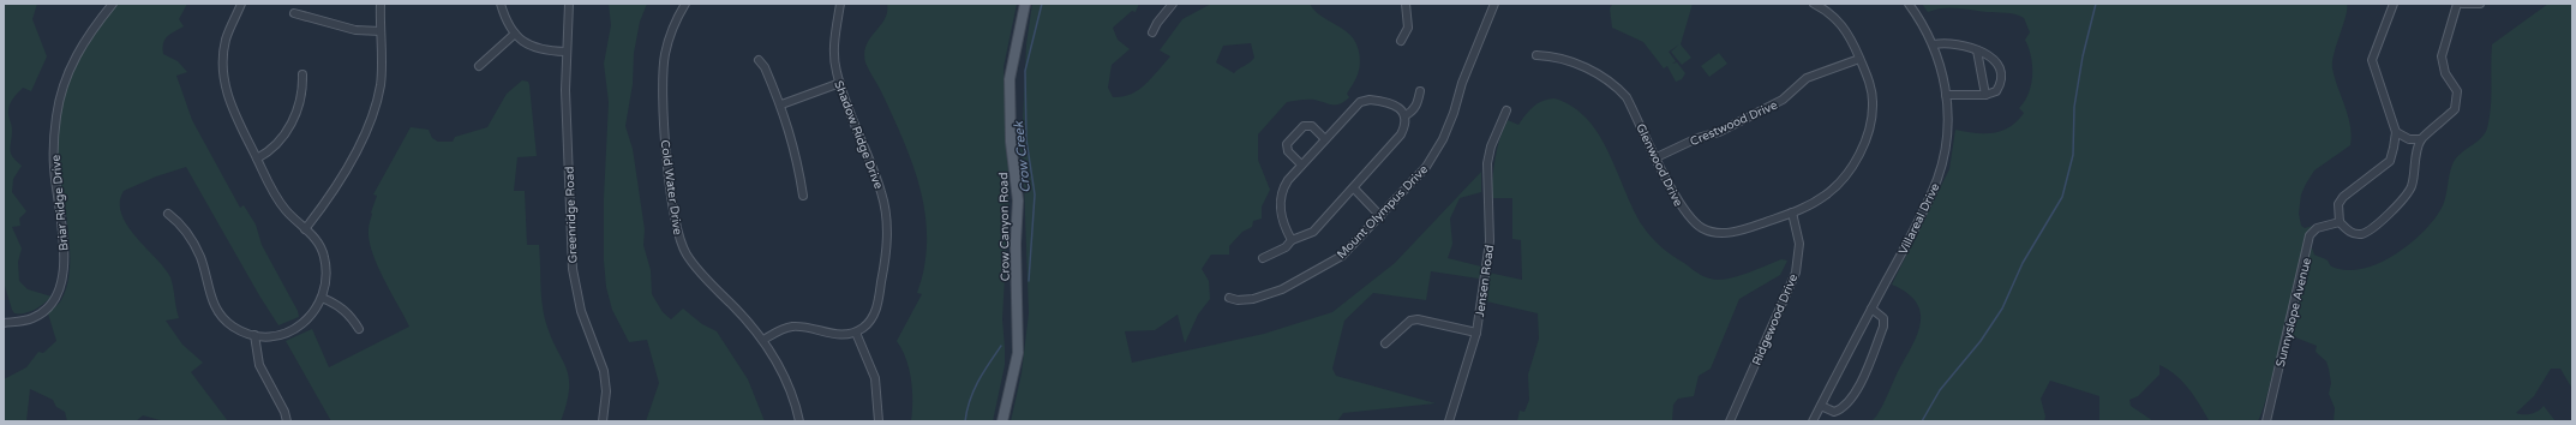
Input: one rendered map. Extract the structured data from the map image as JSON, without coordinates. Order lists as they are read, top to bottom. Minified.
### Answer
{"streets":{"main road":["Crow Canyon Road"],"street":["Crestwood Drive","Shadow Ridge Drive","Glenwood Drive","Cold Water Drive","Briar Ridge Drive","Mount Olympus Drive","Greenridge Road","Villareal Drive","Jensen Road","Sunnyslope Avenue","Ridgewood Drive"]},"crossings":[["Crestwood Drive","Glenwood Drive"],["Glenwood Drive","Ridgewood Drive"]],"water":["Crow Creek"]}
